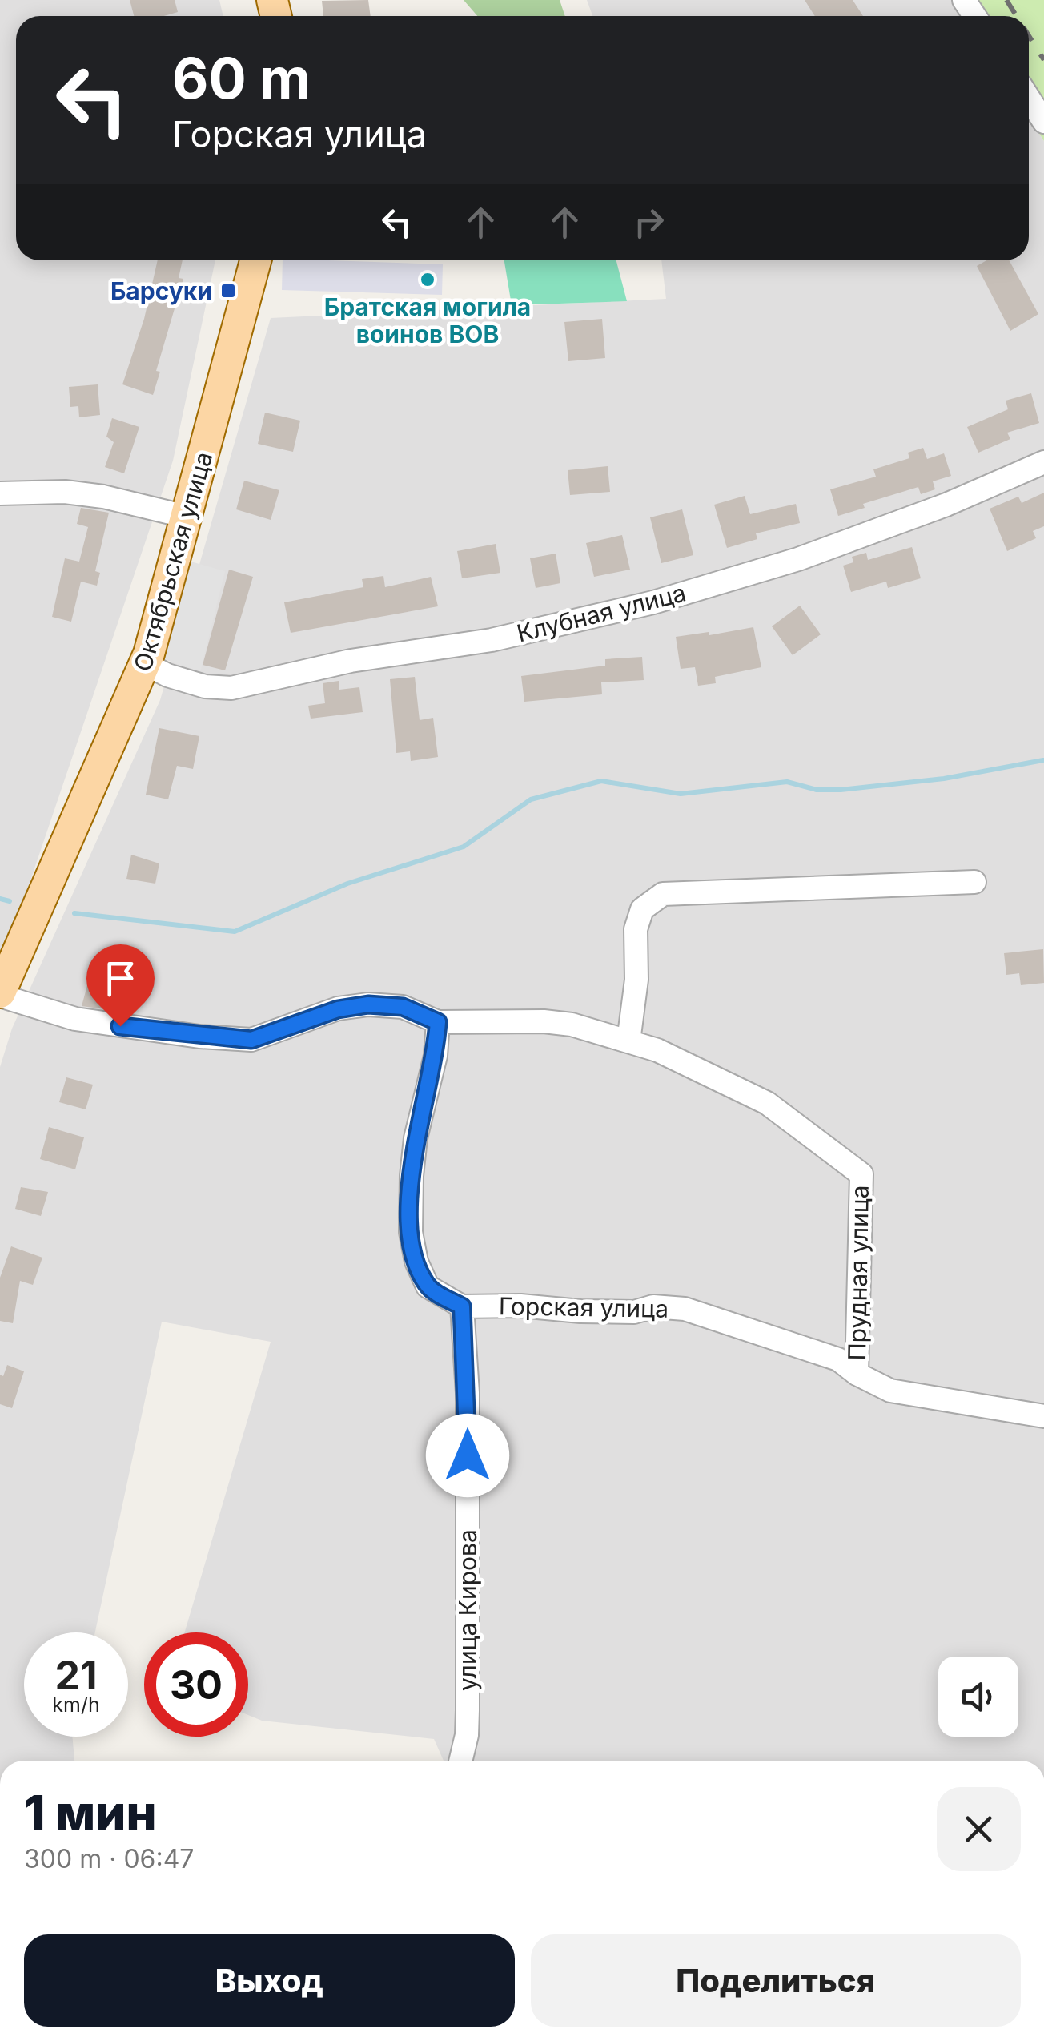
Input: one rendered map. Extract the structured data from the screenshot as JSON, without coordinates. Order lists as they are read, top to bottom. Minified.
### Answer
{"streets":{"main road":["Октябрьская улица"],"street":["Клубная улица","Прудная улица","Горская улица","улица Кирова"]},"crossings":[["Октябрьская улица","Клубная улица"],["Октябрьская улица","Прудная улица"],["Прудная улица","Горская улица"],["Горская улица","улица Кирова"]],"places":{"other":["Братская могила воинов ВОВ"],"transit":["Барсуки"]},"page":{"turn":["60 m","Горская улица"],"speed":"21 km/h","limit":"30","heading":["1 мин","300 m · 06:47"],"buttons":["Выход","Поделиться"]}}
